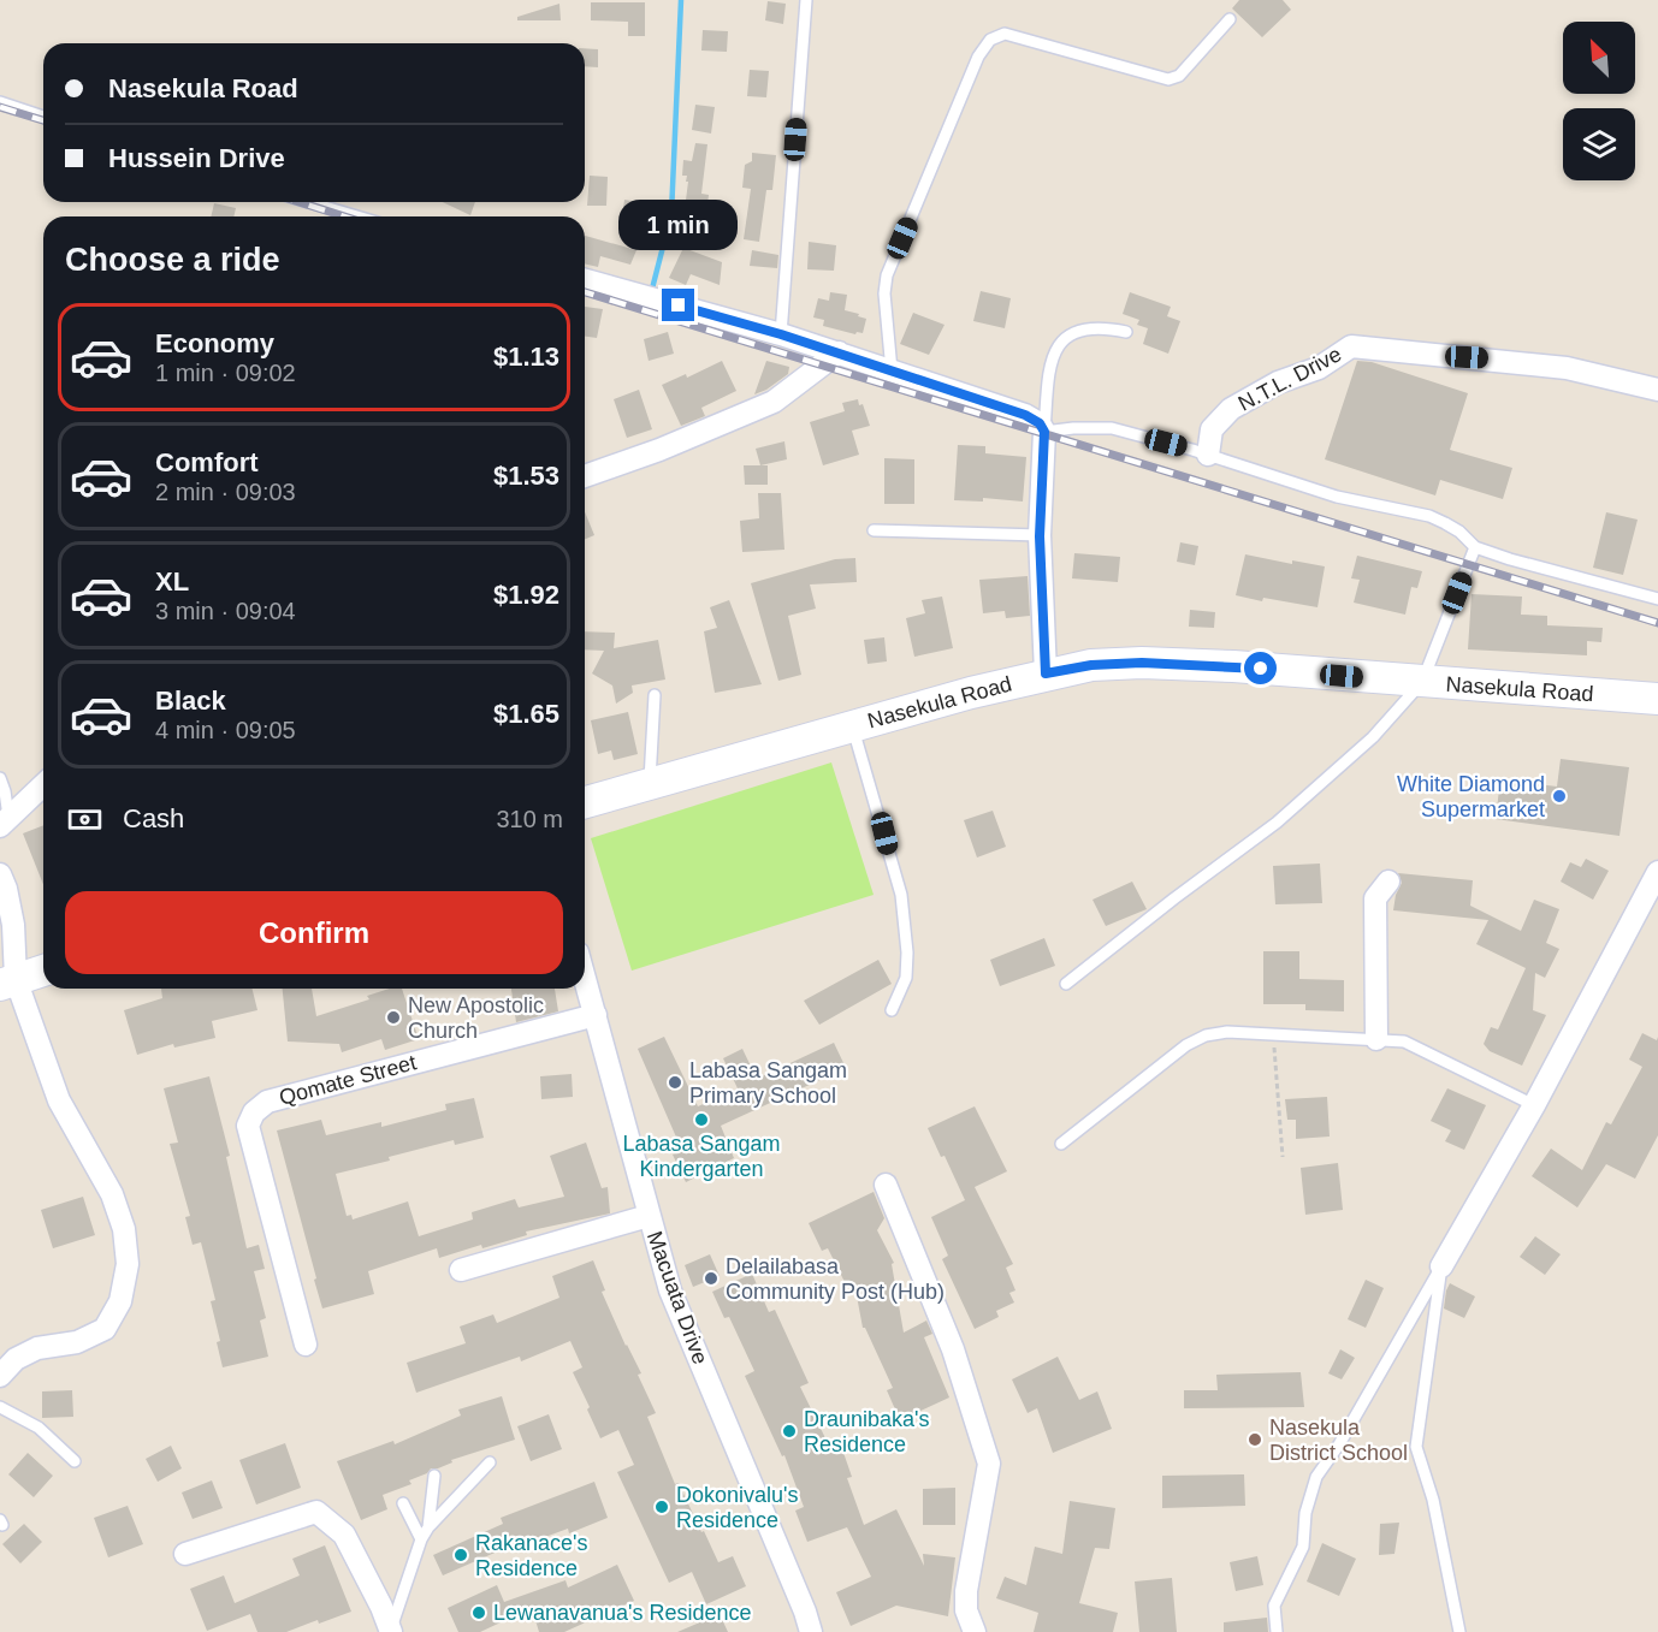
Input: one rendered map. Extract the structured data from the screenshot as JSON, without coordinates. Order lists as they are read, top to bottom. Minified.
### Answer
{"streets":{"main road":["Nasekula Road"],"street":["N.T.L. Drive","Qomate Street","Macuata Drive"]},"crossings":[["Qomate Street","Macuata Drive"]],"places":["White Diamond Supermarket","New Apostolic Church","Labasa Sangam Primary School","Labasa Sangam Kindergarten","Delailabasa Community Post (Hub)","Draunibaka's Residence","Nasekula District School","Dokonivalu's Residence","Rakanace's Residence","Lewanavanua's Residence"],"north":"top left","page":{"banner":["Nasekula Road","Hussein Drive"],"bubble":"1 min","heading":"Choose a ride","list":[{"name":"Economy","note":"1 min · 09:02","value":"$1.13"},{"name":"Comfort","note":"2 min · 09:03","value":"$1.53"},{"name":"XL","note":"3 min · 09:04","value":"$1.92"},{"name":"Black","note":"4 min · 09:05","value":"$1.65"}],"pay":["Cash","310 m"],"buttons":"Confirm"}}
